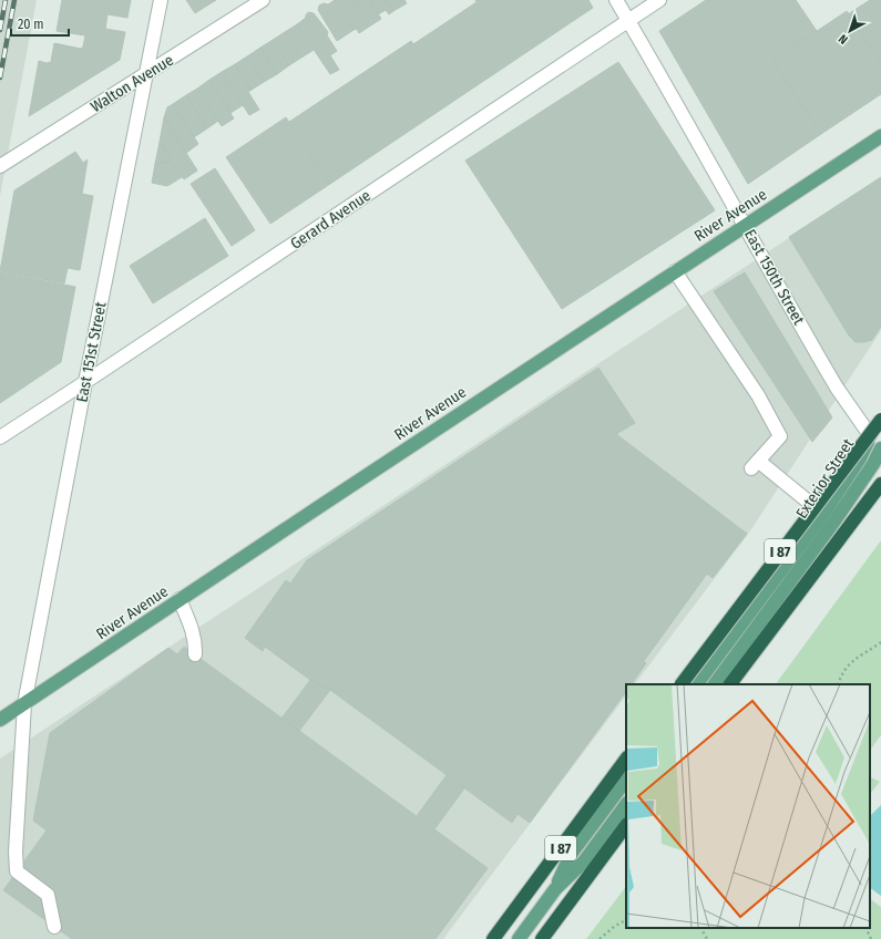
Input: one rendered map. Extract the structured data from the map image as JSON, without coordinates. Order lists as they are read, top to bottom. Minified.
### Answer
{"streets":{"highway":["I 87"],"main road":["River Avenue","Exterior Street"],"street":["Walton Avenue","Gerard Avenue","East 150th Street","East 151st Street"]},"crossings":[["Walton Avenue","East 151st Street"],["River Avenue","East 150th Street"],["River Avenue","East 151st Street"],["Gerard Avenue","East 150th Street"],["Gerard Avenue","East 151st Street"],["East 150th Street","Exterior Street"]],"scale_bar":"20 m","north":"bottom left"}
